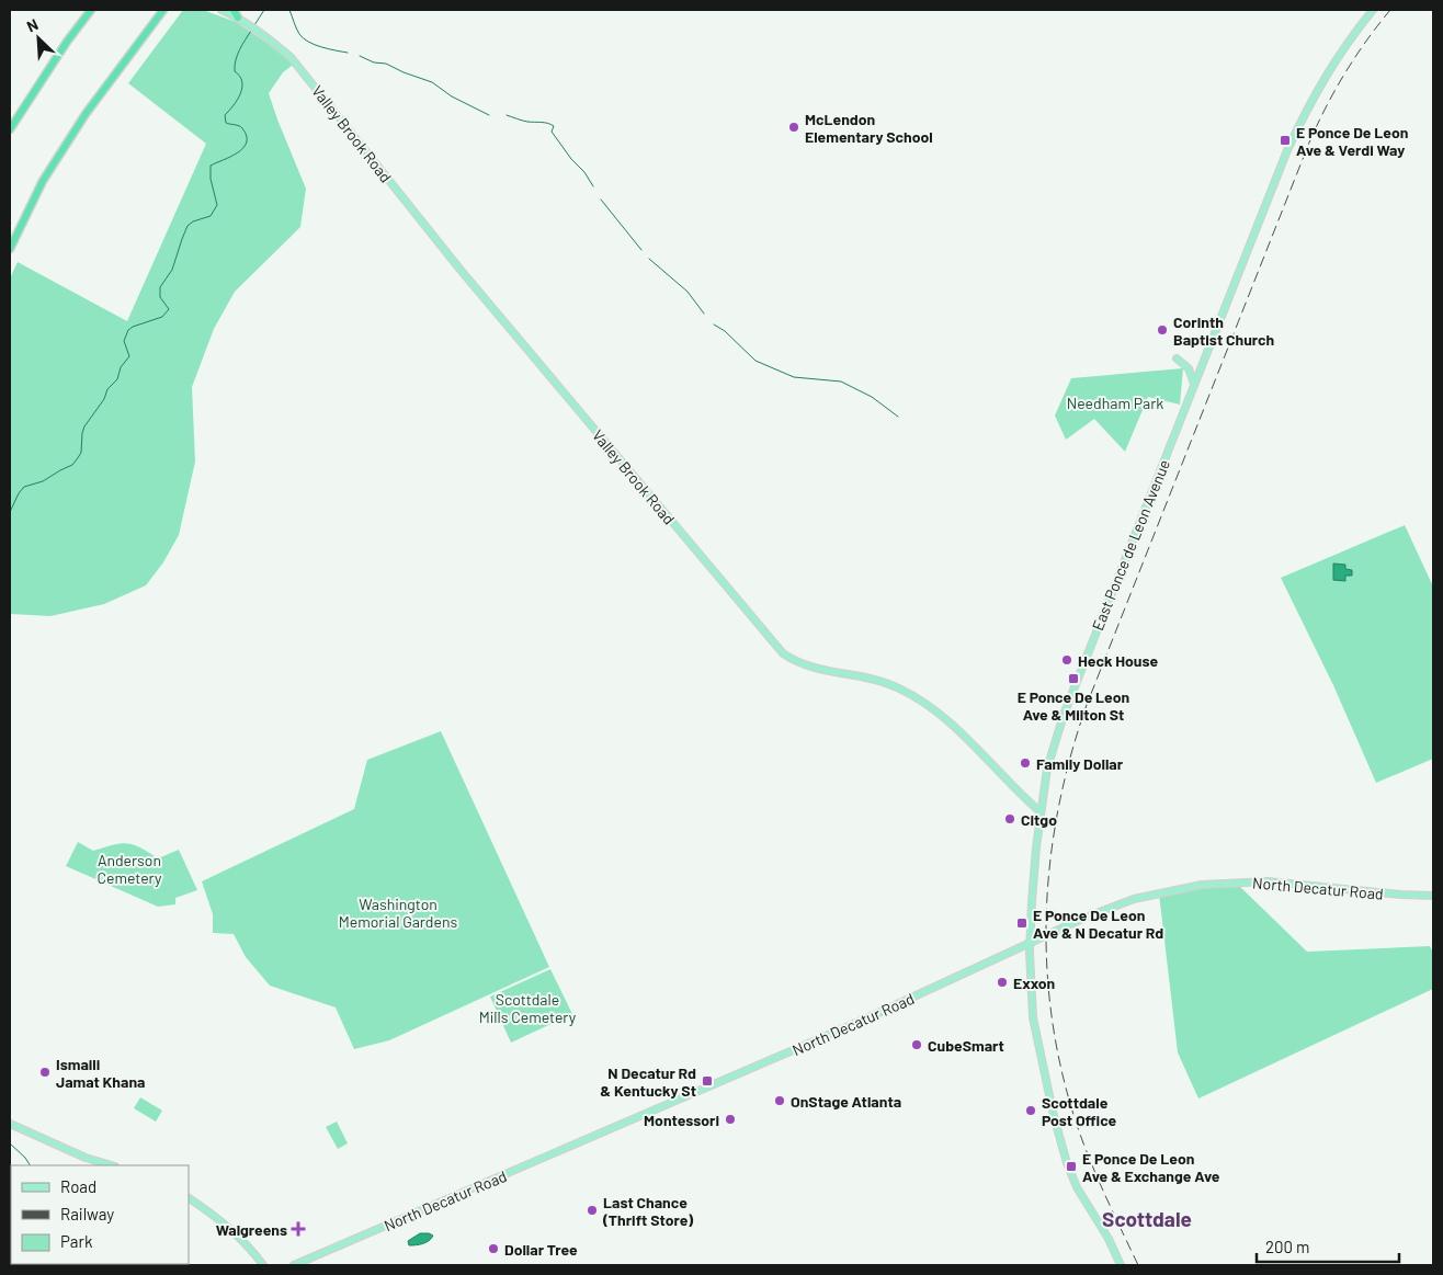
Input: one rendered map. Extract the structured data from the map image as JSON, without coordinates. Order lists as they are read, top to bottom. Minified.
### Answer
{"streets":{"main road":["Valley Brook Road","East Ponce de Leon Avenue","North Decatur Road"]},"crossings":[["Valley Brook Road","East Ponce de Leon Avenue"],["East Ponce de Leon Avenue","North Decatur Road"]],"districts":["Scottdale"],"parks":["Needham Park","Anderson Cemetery","Washington Memorial Gardens","Scottdale Mills Cemetery"],"places":{"other":["McLendon Elementary School","Corinth Baptist Church","Heck House","Family Dollar","Citgo","Exxon","CubeSmart","Ismaili Jamat Khana","OnStage Atlanta","Scottdale Post Office","Montessori","Last Chance (Thrift Store)","Dollar Tree"],"transit":["E Ponce De Leon Ave & Verdi Way","E Ponce De Leon Ave & Milton St","E Ponce De Leon Ave & N Decatur Rd","N Decatur Rd & Kentucky St","E Ponce De Leon Ave & Exchange Ave"],"health":["Walgreens"]},"legend":["Road","Railway","Park"],"scale_bar":"200 m","north":"top left"}
